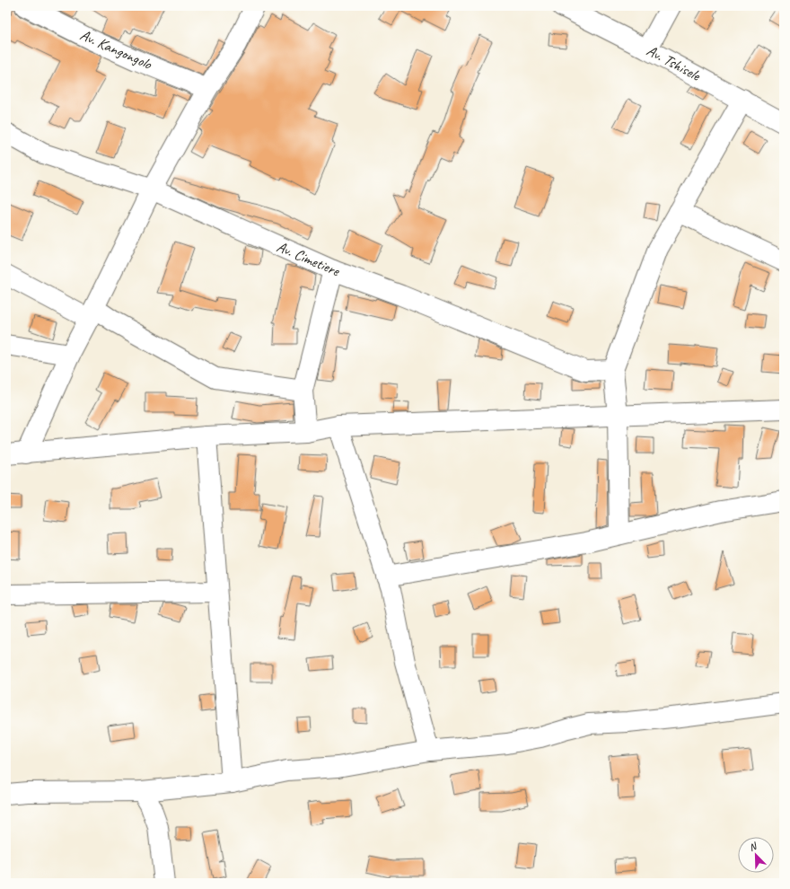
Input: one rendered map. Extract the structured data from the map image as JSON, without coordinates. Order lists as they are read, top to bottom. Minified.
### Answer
{"streets":{"street":["Av. Kangongolo","Av. Tshisele","Av. Cimetiere"]},"north":"top left"}
